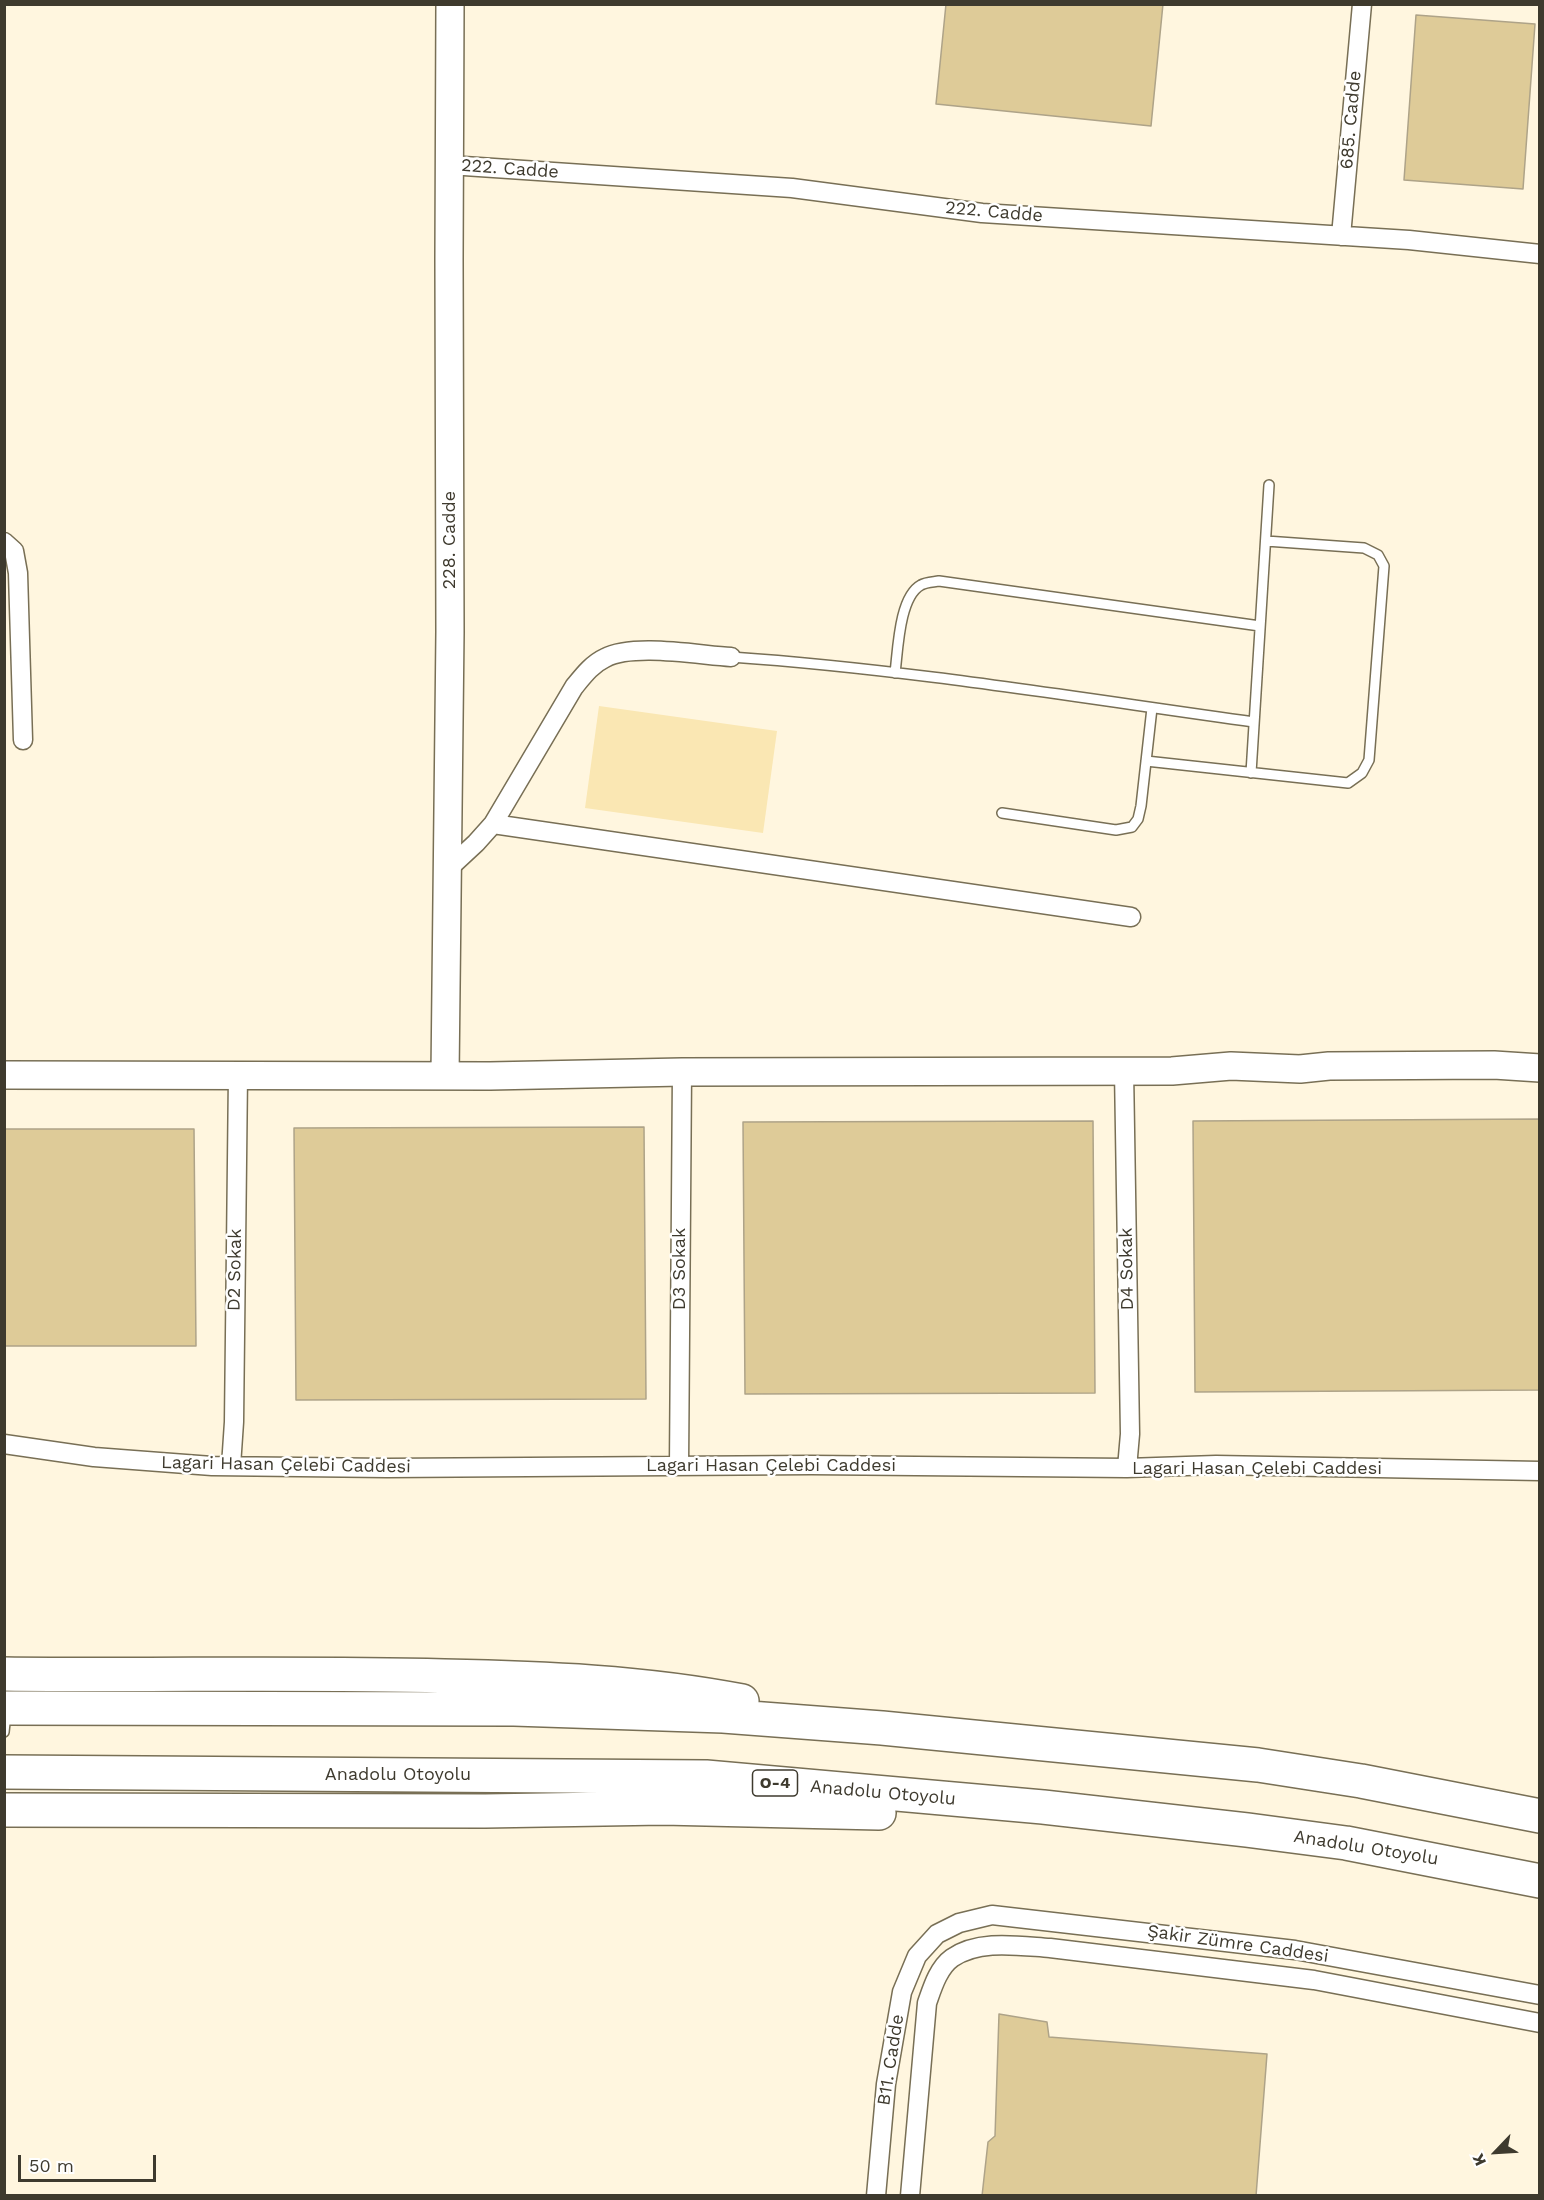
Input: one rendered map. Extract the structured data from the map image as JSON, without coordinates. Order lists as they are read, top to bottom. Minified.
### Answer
{"streets":{"highway":["Anadolu Otoyolu","O-4"],"street":["685. Cadde","222. Cadde","228. Cadde","D3 Sokak","D4 Sokak","D2 Sokak","Lagari Hasan Çelebi Caddesi","Şakir Zümre Caddesi","B11. Cadde"]},"crossings":[["685. Cadde","222. Cadde"],["222. Cadde","228. Cadde"],["D3 Sokak","Lagari Hasan Çelebi Caddesi"],["D4 Sokak","Lagari Hasan Çelebi Caddesi"],["D2 Sokak","Lagari Hasan Çelebi Caddesi"],["Şakir Zümre Caddesi","B11. Cadde"]],"scale_bar":"50 m","north":"bottom left"}
